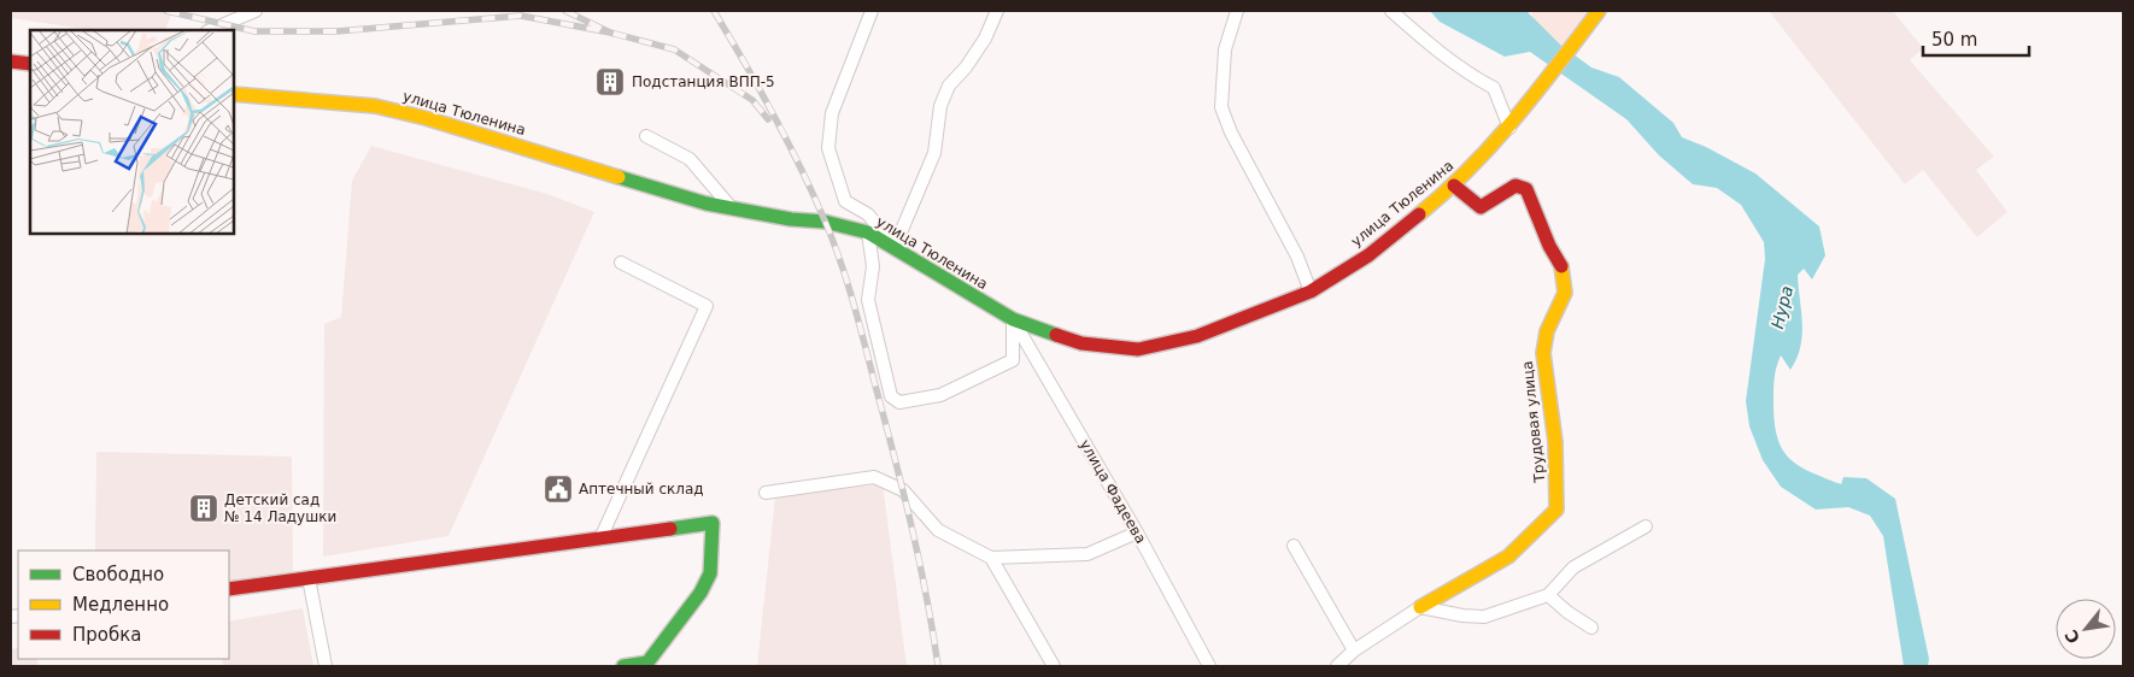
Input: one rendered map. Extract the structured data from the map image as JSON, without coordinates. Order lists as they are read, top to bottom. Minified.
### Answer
{"streets":{"street":["улица Тюленина","Трудовая улица","улица Фадеева"]},"crossings":[["улица Тюленина","Трудовая улица"],["улица Тюленина","улица Фадеева"]],"water":["Нура"],"places":{"building":["Подстанция ВПП-5","Детский сад № 14 Ладушки"],"public building":["Аптечный склад"]},"legend":["Свободно","Медленно","Пробка"],"scale_bar":"50 m","north":"bottom left"}
